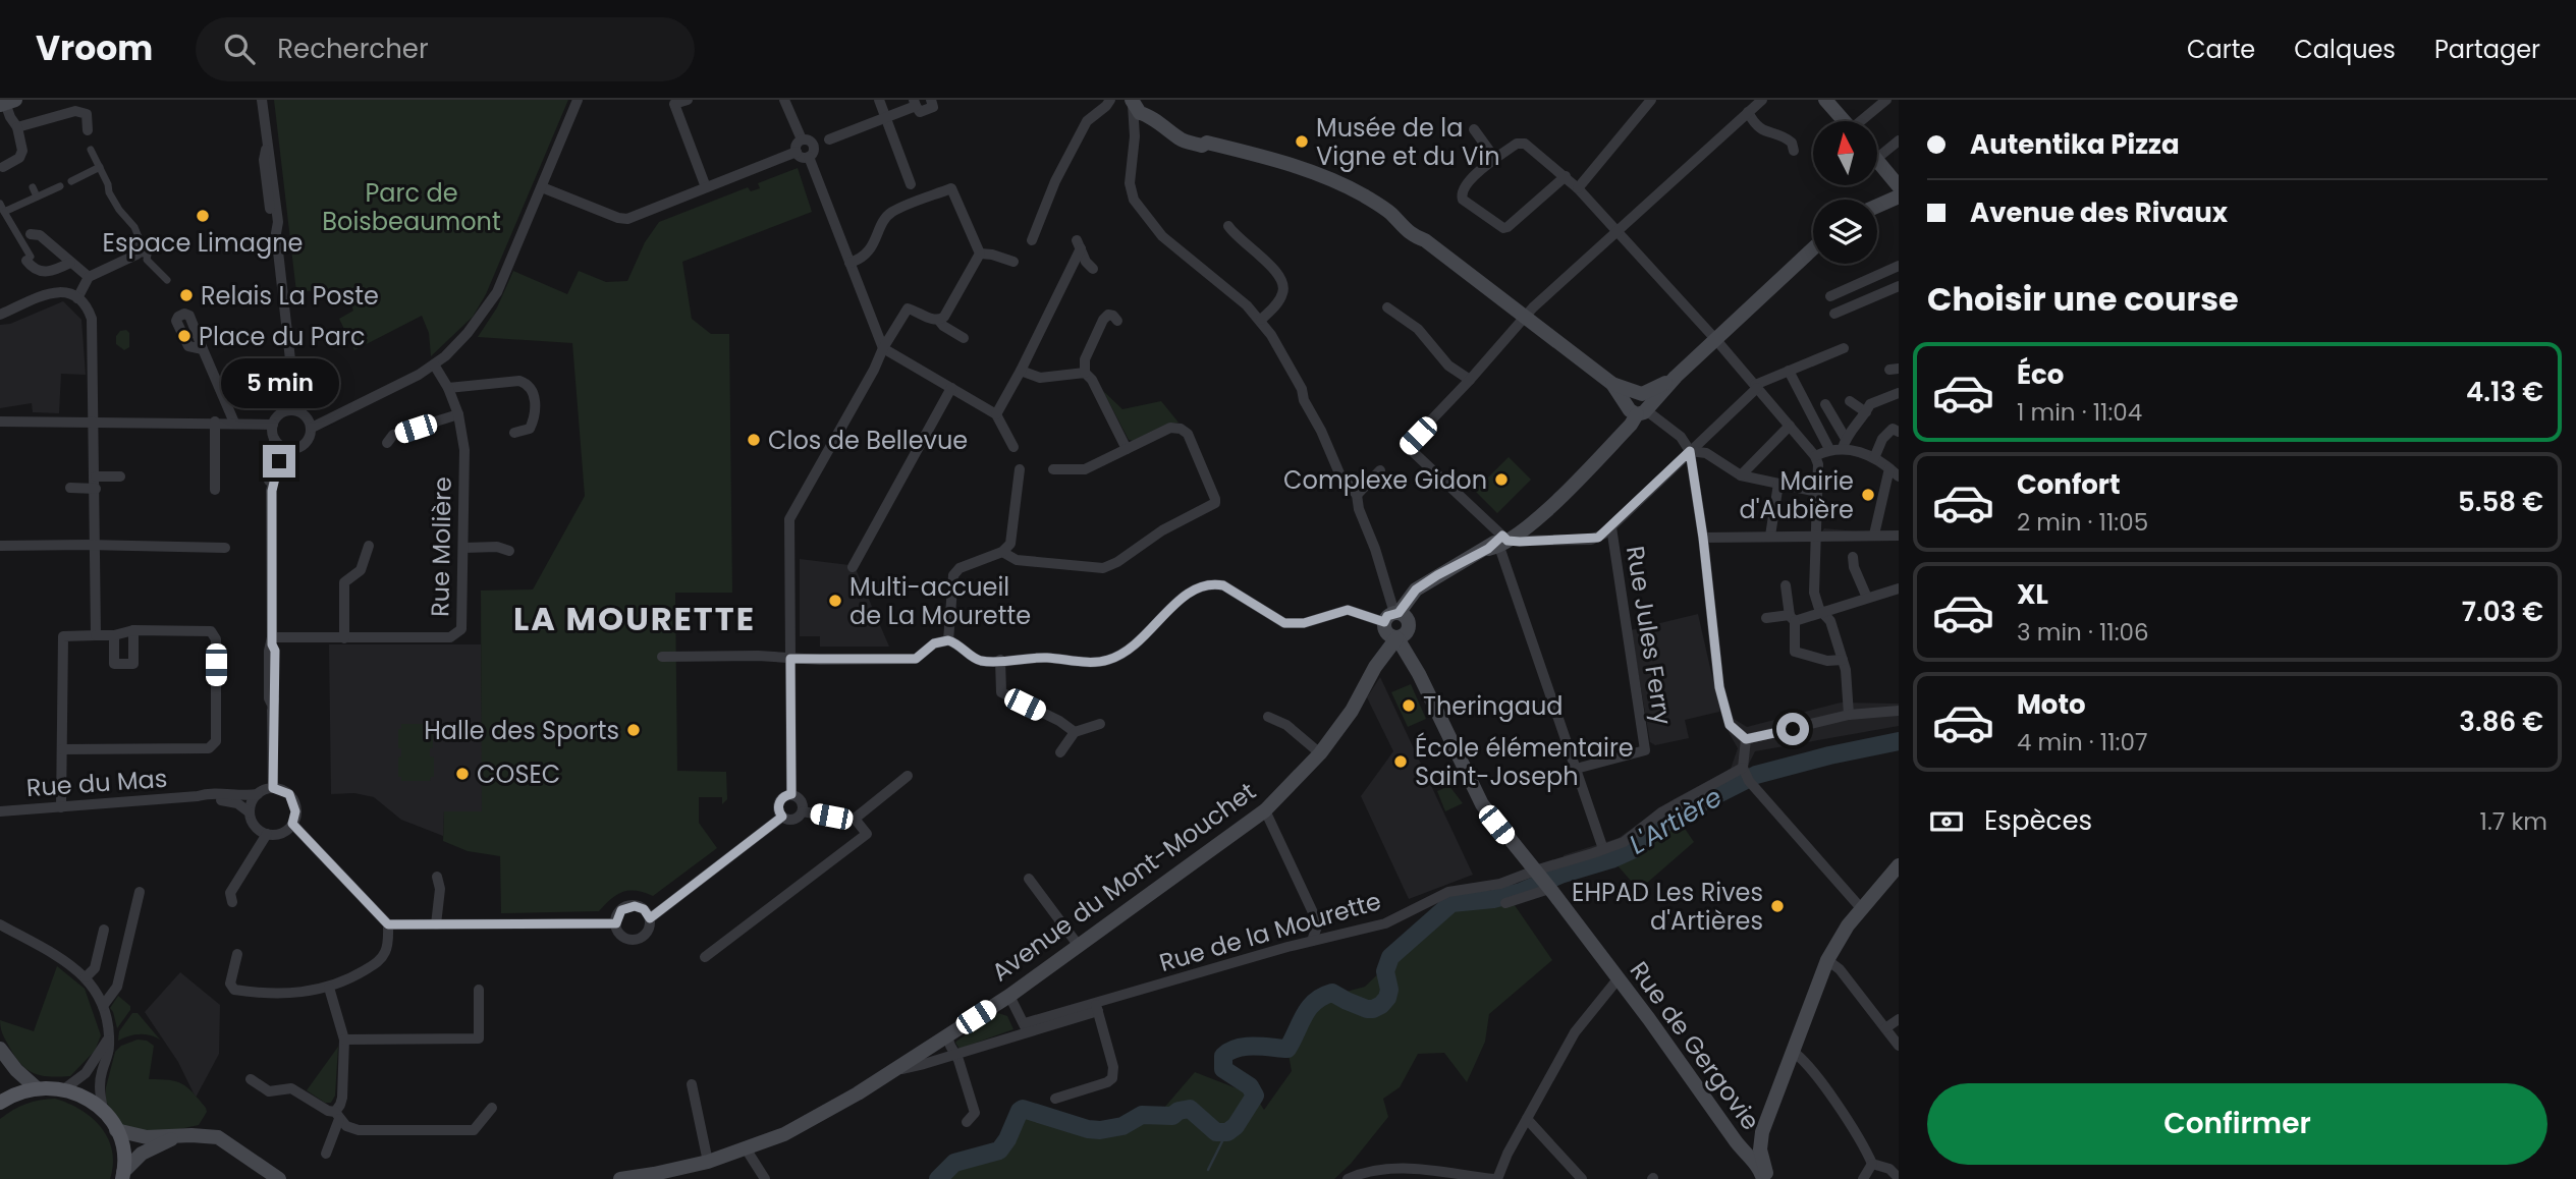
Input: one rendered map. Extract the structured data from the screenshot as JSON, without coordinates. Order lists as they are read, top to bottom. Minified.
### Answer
{"streets":{"main road":["Avenue du Mont-Mouchet","Rue de Gergovie"],"street":["Rue Molière","Rue Jules Ferry","Rue du Mas","Rue de la Mourette"]},"crossings":[["Avenue du Mont-Mouchet","Rue de la Mourette"],["Avenue du Mont-Mouchet","Rue de Gergovie"],["Rue de la Mourette","Rue de Gergovie"]],"districts":["LA MOURETTE"],"water":["L'Artière"],"parks":["Parc de Boisbeaumont"],"places":["Musée de la Vigne et du Vin","Espace Limagne","Relais La Poste","Place du Parc","Clos de Bellevue","Complexe Gidon","Mairie d'Aubière","Multi-accueil de La Mourette","Theringaud","Halle des Sports","École élémentaire Saint-Joseph","COSEC","EHPAD Les Rives d'Artières"],"north":"top","page":{"header":"Vroom","search":"Rechercher","nav":["Carte","Calques","Partager"],"banner":["Autentika Pizza","Avenue des Rivaux"],"heading":"Choisir une course","list":[{"name":"Éco","note":"1 min · 11:04","value":"4.13 €"},{"name":"Confort","note":"2 min · 11:05","value":"5.58 €"},{"name":"XL","note":"3 min · 11:06","value":"7.03 €"},{"name":"Moto","note":"4 min · 11:07","value":"3.86 €"}],"bubble":"5 min","pay":["Espèces","1.7 km"],"buttons":"Confirmer"}}
